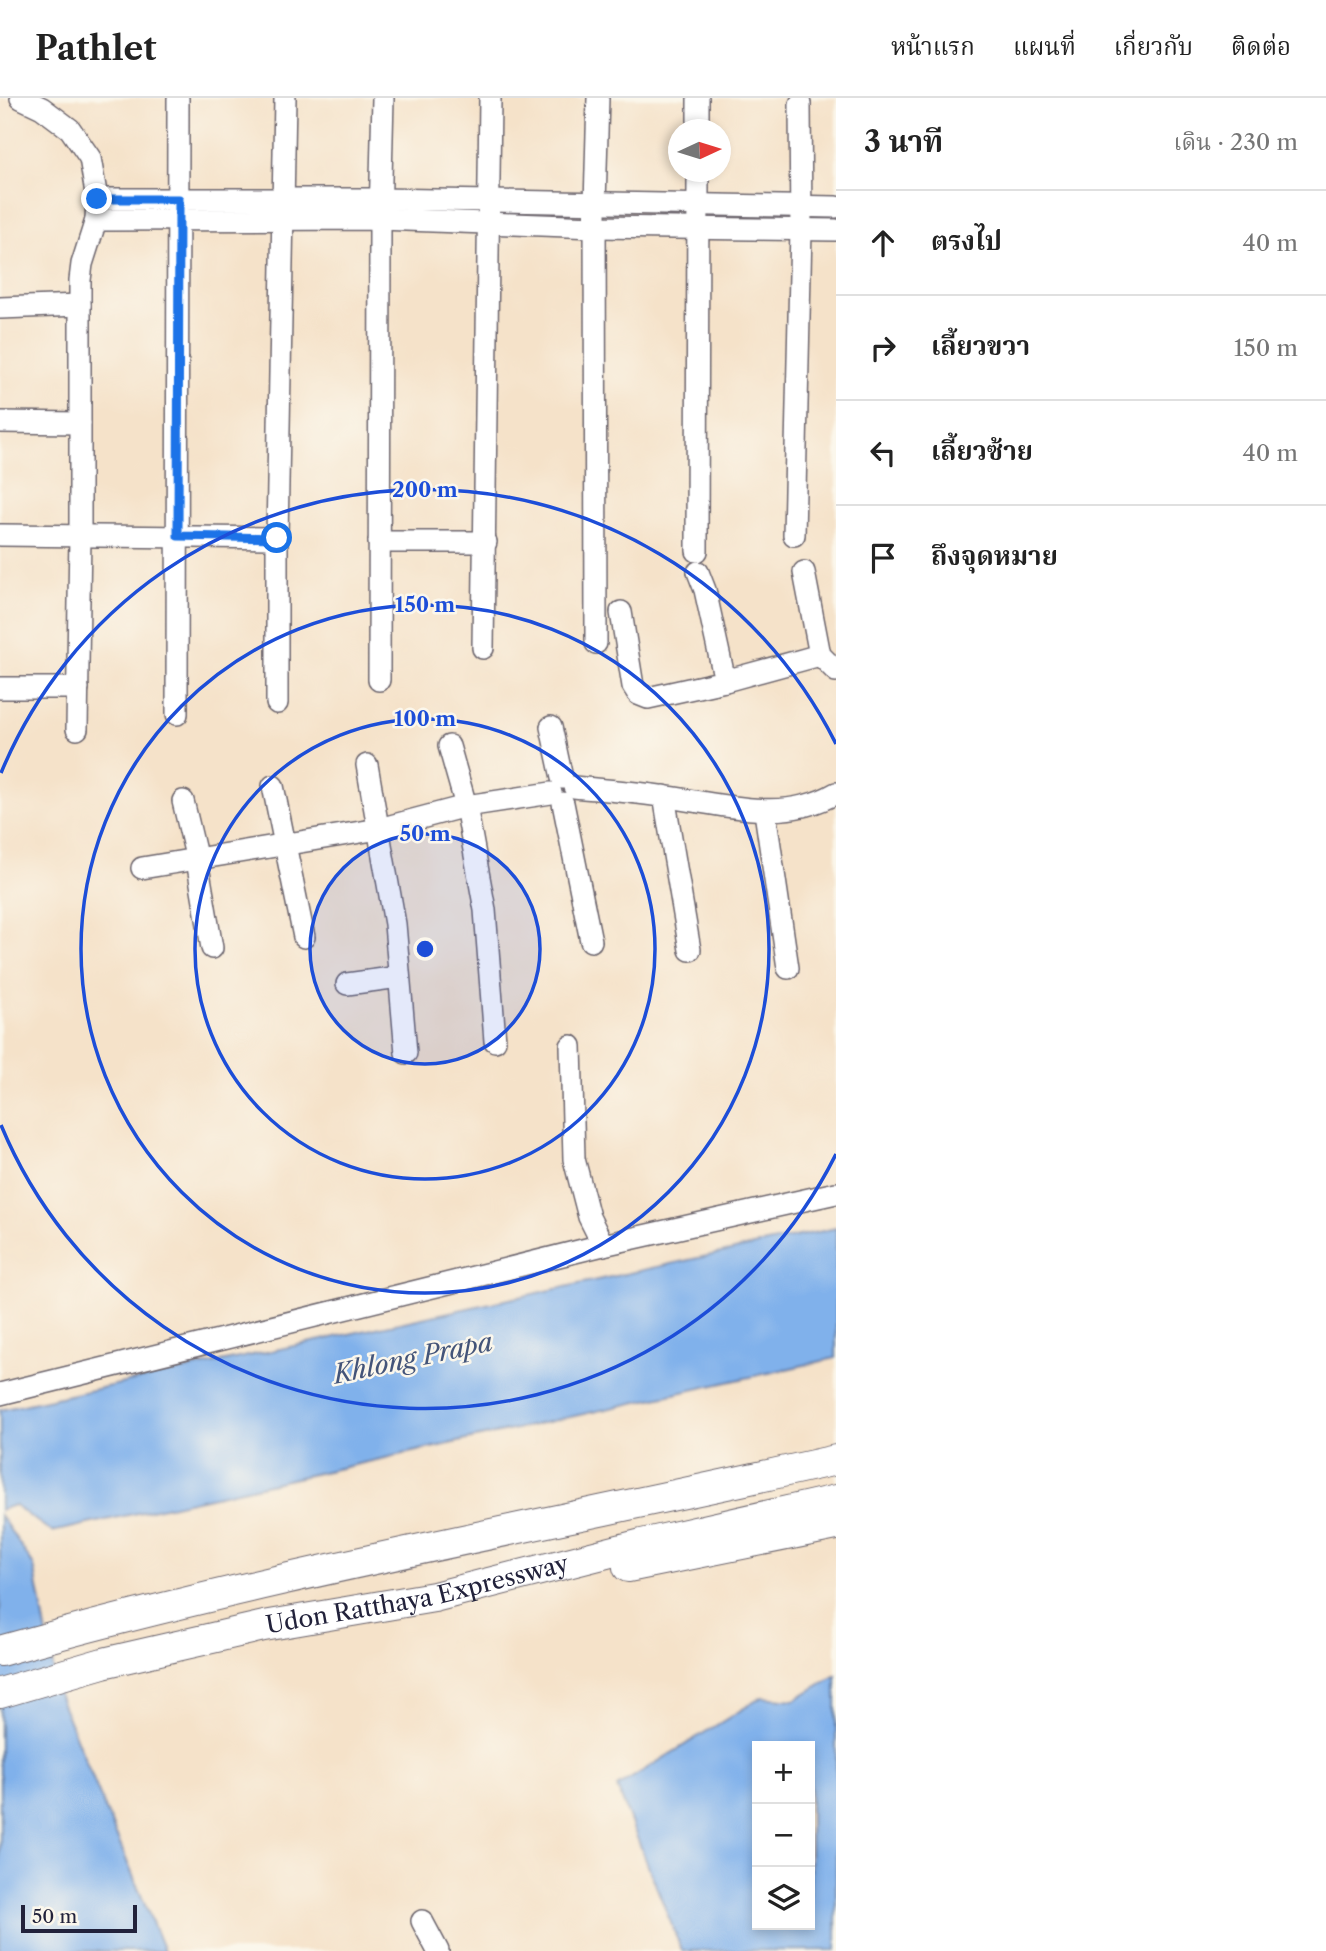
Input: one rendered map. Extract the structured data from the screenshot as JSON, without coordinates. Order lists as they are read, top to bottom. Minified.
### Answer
{"streets":{"highway":["Udon Ratthaya Expressway"]},"water":["Khlong Prapa"],"scale_bar":"50 m","north":"right","page":{"header":"Pathlet","nav":["หน้าแรก","แผนที่","เกี่ยวกับ","ติดต่อ"],"heading":["3 นาที","เดิน · 230 m"],"list":[["ตรงไป","40 m"],["เลี้ยวขวา","150 m"],["เลี้ยวซ้าย","40 m"],"ถึงจุดหมาย"],"map_buttons":["+","−"],"scale":"50 m"},"rings":["200 m","150 m","100 m","50 m"]}
